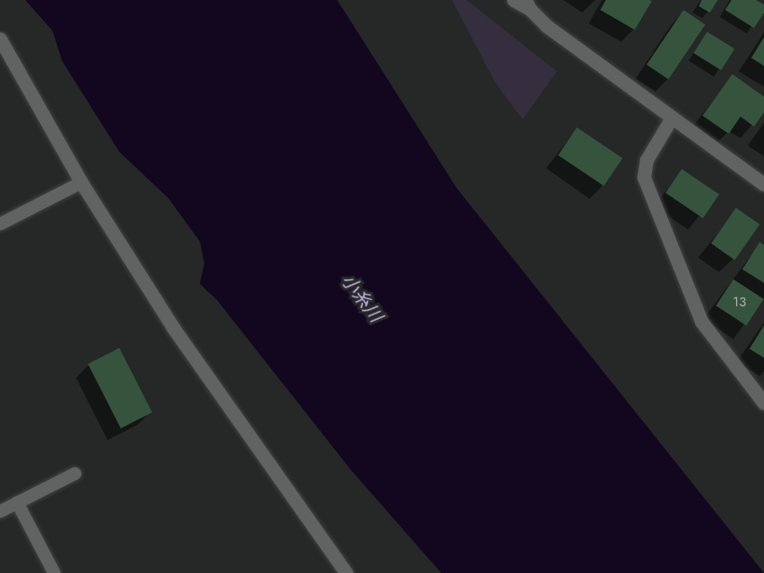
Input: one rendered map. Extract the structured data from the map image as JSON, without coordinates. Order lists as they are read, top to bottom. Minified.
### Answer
{"water":["小糸川"],"house_numbers":["13"]}
